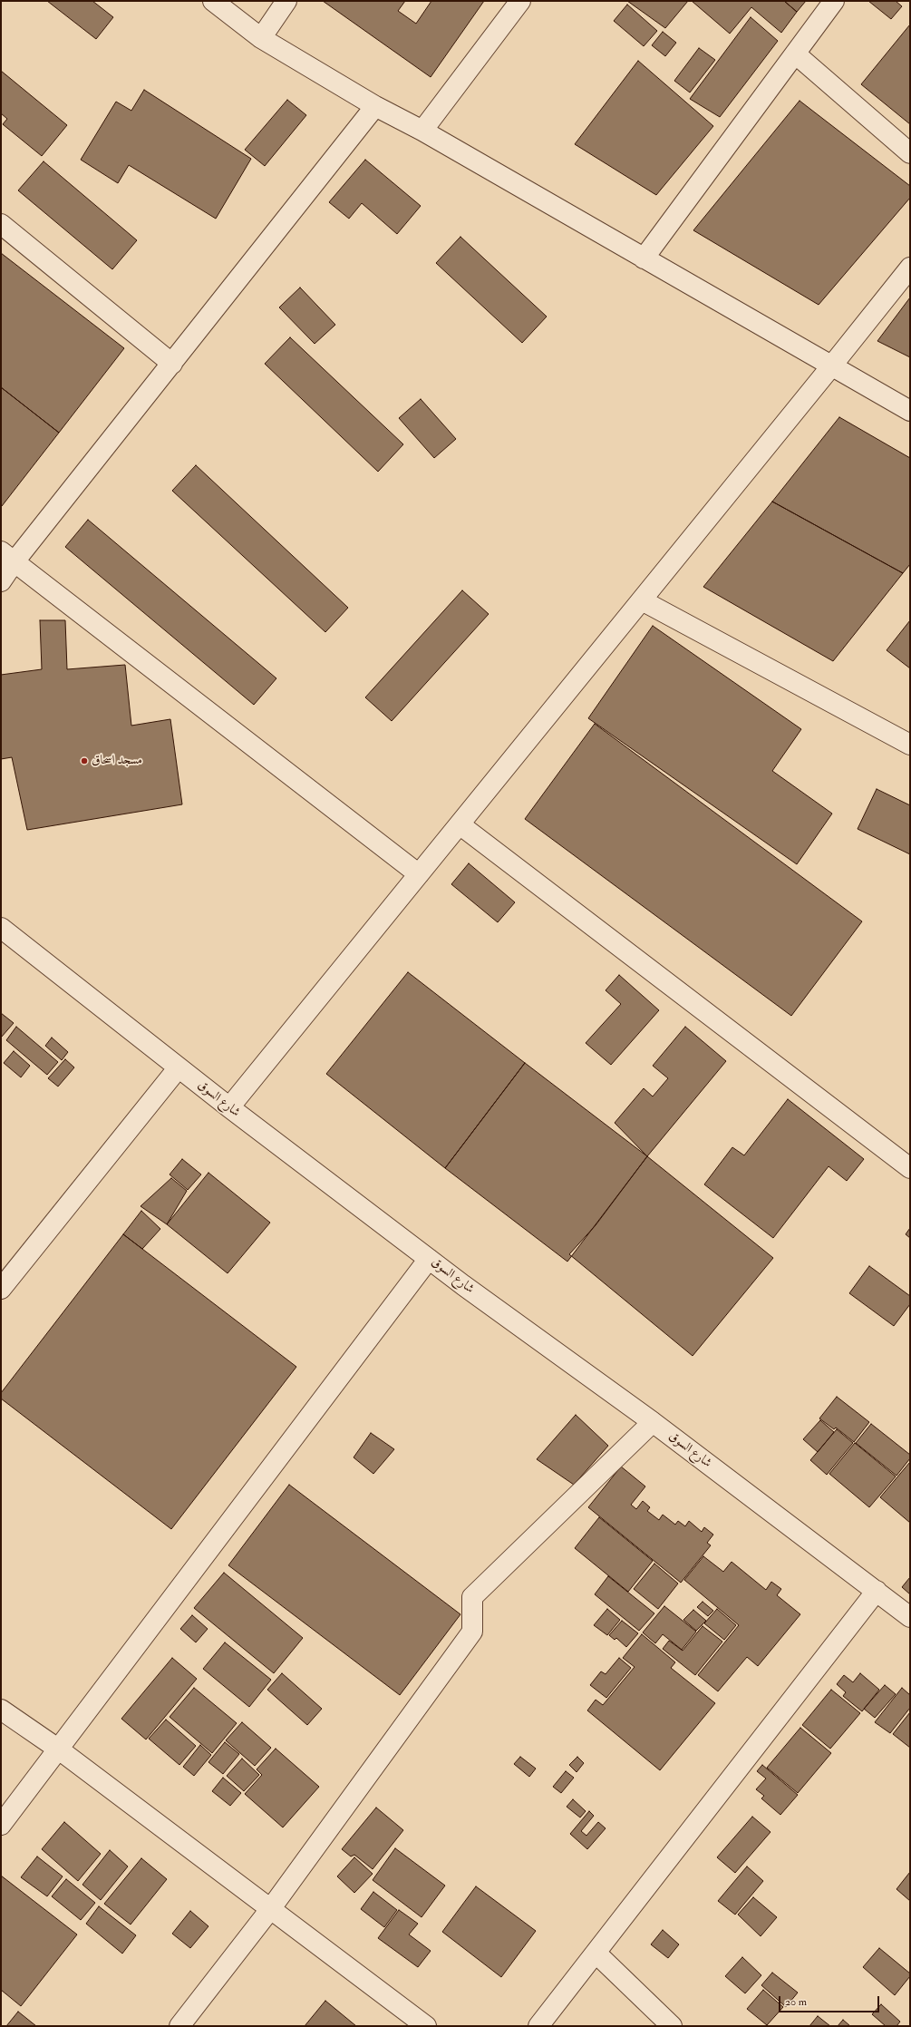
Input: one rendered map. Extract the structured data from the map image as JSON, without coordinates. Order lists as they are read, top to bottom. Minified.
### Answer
{"streets":{"street":["شارع السوق"]},"places":["مسجد اسحاق"],"scale_bar":"20 m"}
